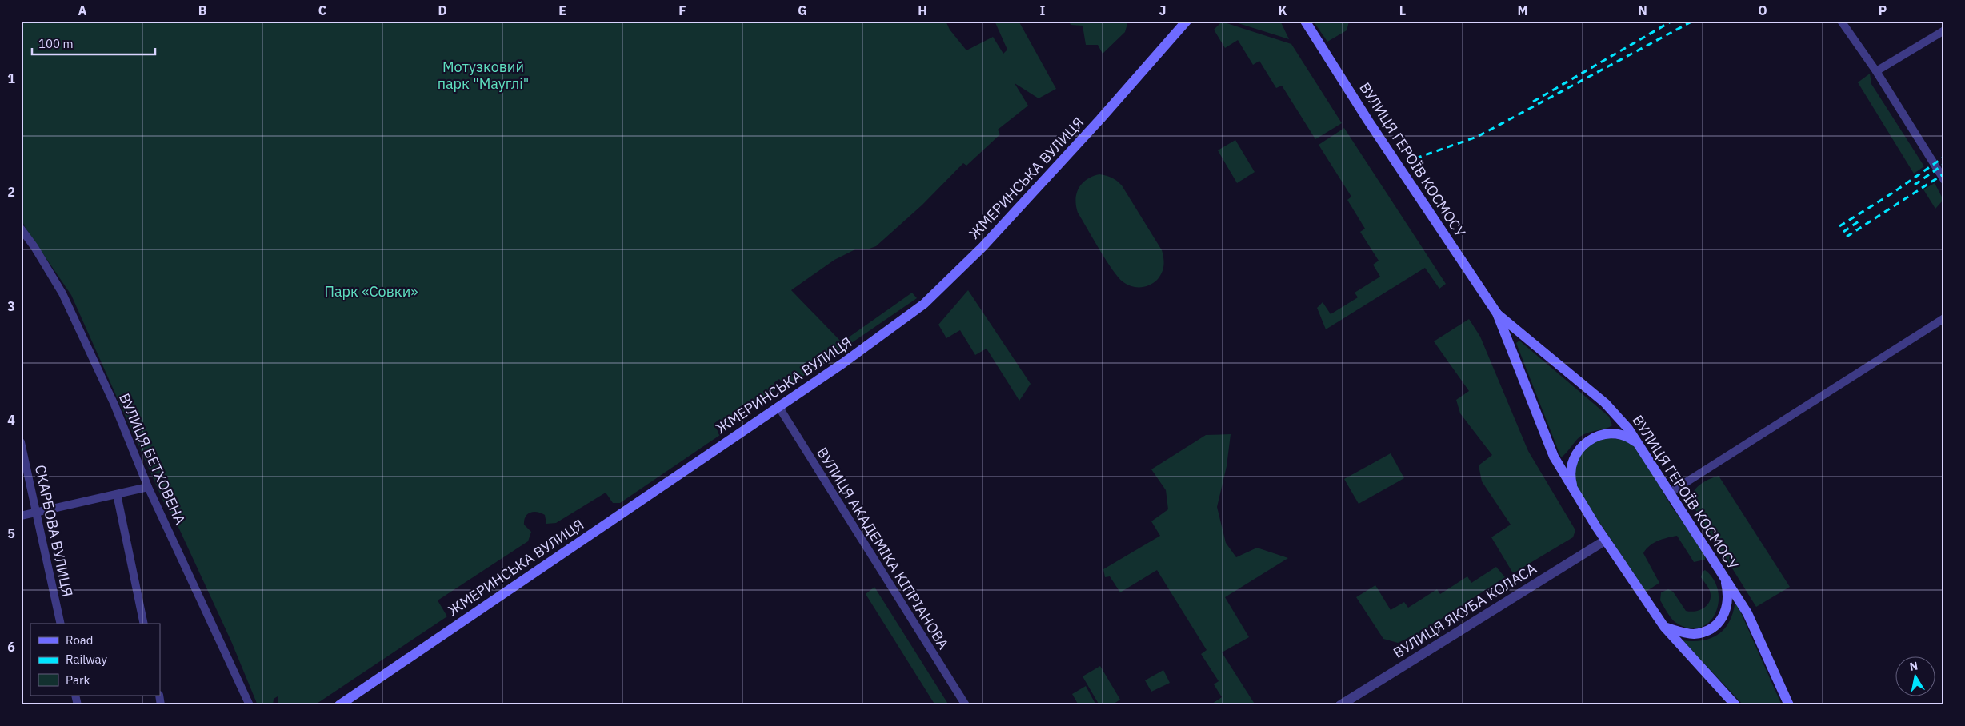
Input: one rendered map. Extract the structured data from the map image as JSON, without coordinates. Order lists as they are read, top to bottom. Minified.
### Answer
{"streets":{"main road":["ВУЛИЦЯ ГЕРОЇВ КОСМОСУ","ЖМЕРИНСЬКА ВУЛИЦЯ"],"street":["ВУЛИЦЯ БЕТХОВЕНА","СКАРБОВА ВУЛИЦЯ","ВУЛИЦЯ АКАДЕМІКА КІПРІАНОВА","ВУЛИЦЯ ЯКУБА КОЛАСА"]},"crossings":[["ВУЛИЦЯ ГЕРОЇВ КОСМОСУ","ВУЛИЦЯ ЯКУБА КОЛАСА"],["ЖМЕРИНСЬКА ВУЛИЦЯ","ВУЛИЦЯ АКАДЕМІКА КІПРІАНОВА"]],"parks":["Мотузковий парк \"Мауглі\"","Парк «Совки»"],"legend":["Road","Railway","Park"],"scale_bar":"100 m","north":"top","grid":{"columns":["A","B","C","D","E","F","G","H","I","J","K","L","M","N","O","P"],"rows":["1","2","3","4","5","6"]}}
